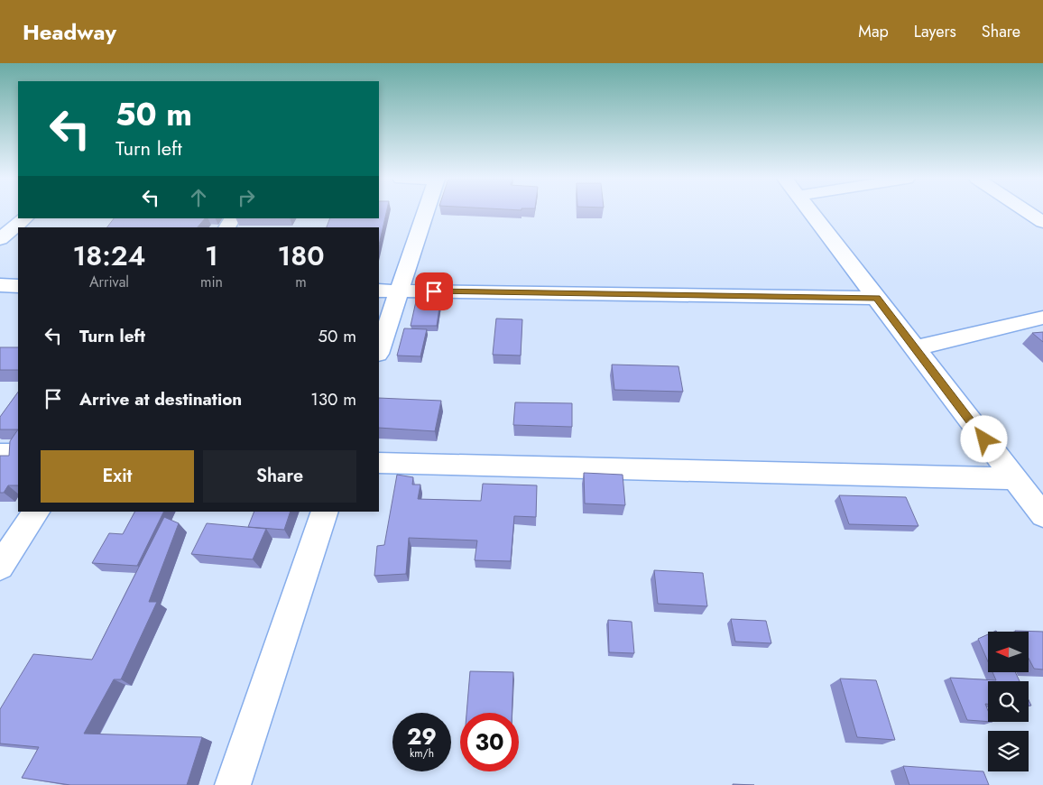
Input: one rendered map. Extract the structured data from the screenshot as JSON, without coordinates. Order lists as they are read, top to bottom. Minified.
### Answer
{"north":"left","page":{"header":"Headway","nav":["Map","Layers","Share"],"turn":["50 m","Turn left"],"eta":["18:24","Arrival","1","min","180","m"],"list":[{"name":"Turn left","value":"50 m"},{"name":"Arrive at destination","value":"130 m"}],"buttons":["Exit","Share"],"speed":"29 km/h","limit":"30"}}
